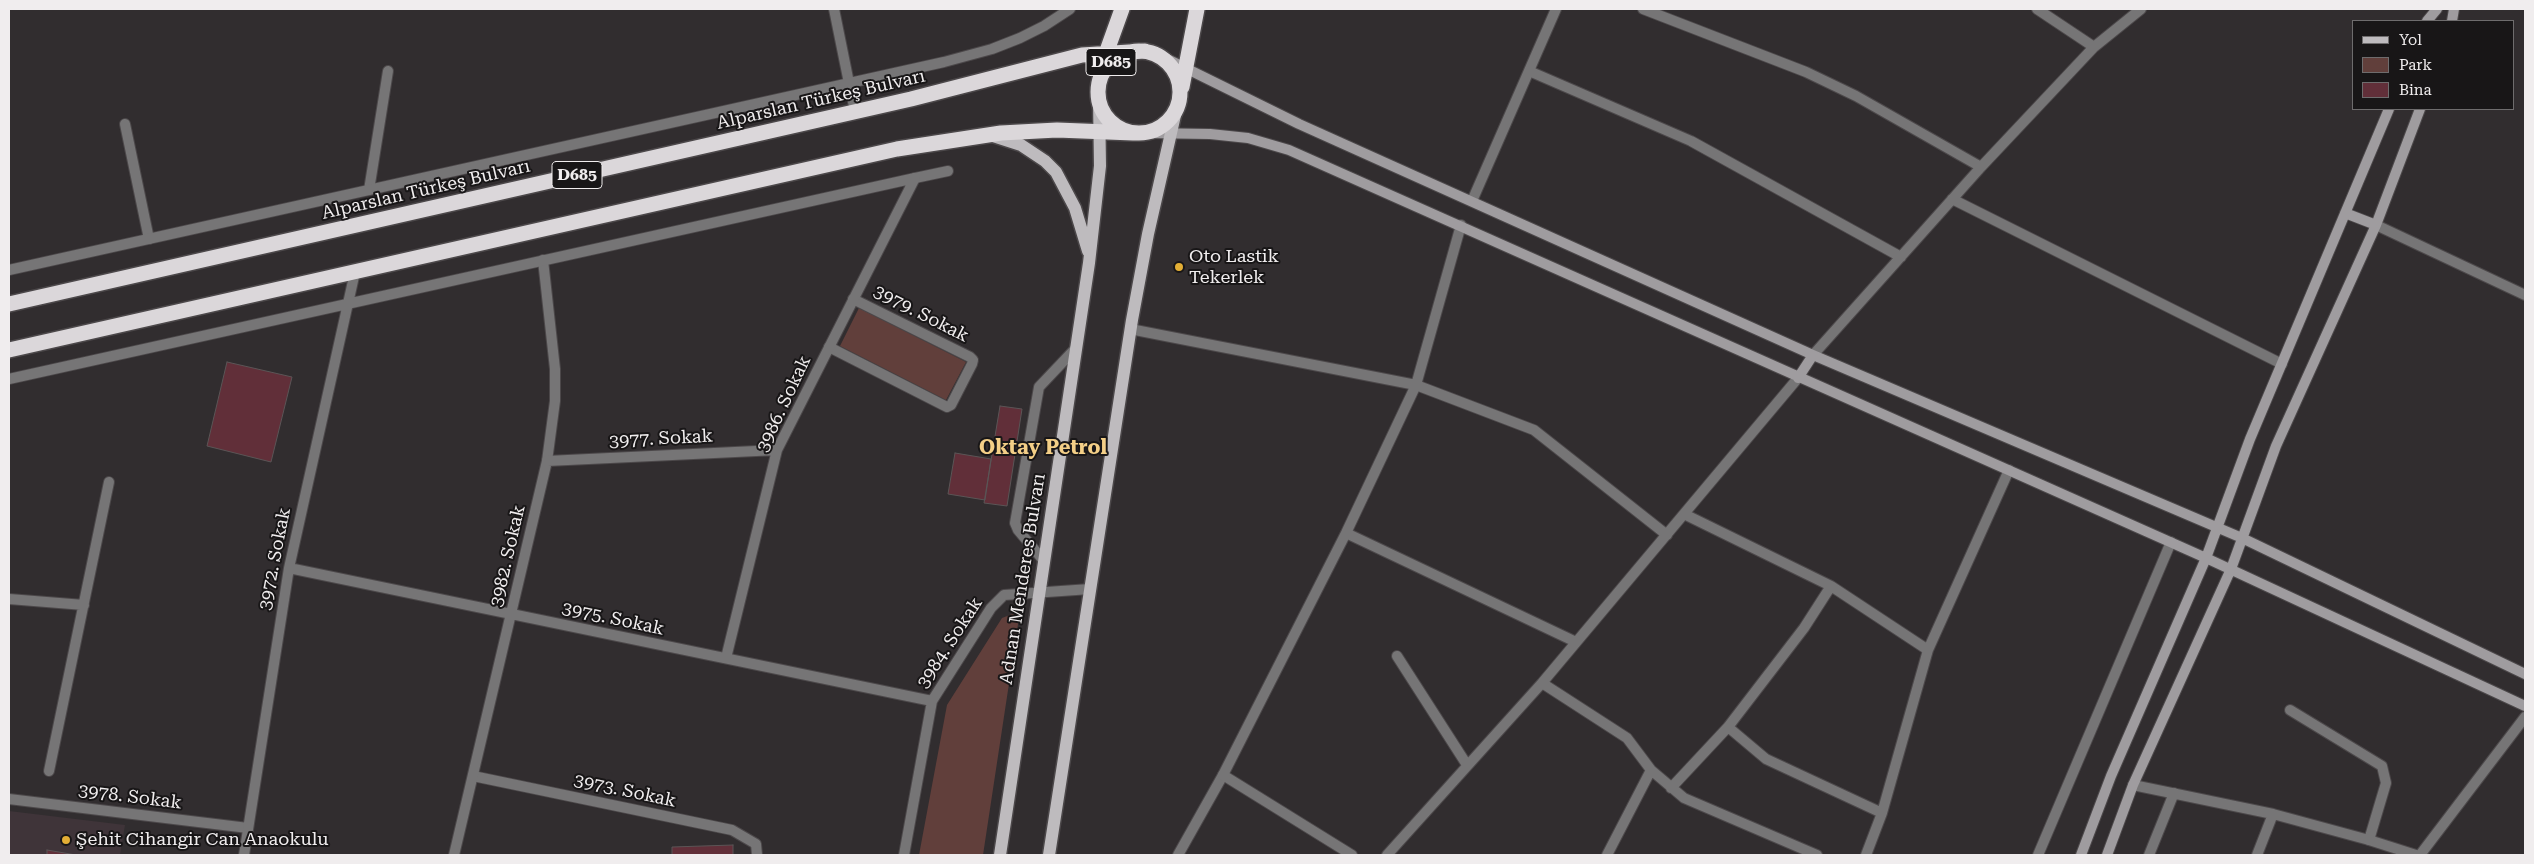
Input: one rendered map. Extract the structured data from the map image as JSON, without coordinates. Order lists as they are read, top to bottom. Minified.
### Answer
{"streets":{"highway":["D685","Alparslan Türkeş Bulvarı"],"main road":["Adnan Menderes Bulvarı"],"street":["3979. Sokak","3986. Sokak","3977. Sokak","3982. Sokak","3972. Sokak","3975. Sokak","3984. Sokak","3973. Sokak","3978. Sokak"]},"crossings":[["D685","Alparslan Türkeş Bulvarı"],["D685","Adnan Menderes Bulvarı"],["Alparslan Türkeş Bulvarı","Adnan Menderes Bulvarı"],["3979. Sokak","3986. Sokak"],["3986. Sokak","3977. Sokak"],["3986. Sokak","3975. Sokak"],["3977. Sokak","3982. Sokak"],["3982. Sokak","3975. Sokak"],["3982. Sokak","3973. Sokak"],["3972. Sokak","3975. Sokak"],["3972. Sokak","3978. Sokak"],["Adnan Menderes Bulvarı","3984. Sokak"],["3975. Sokak","3984. Sokak"]],"districts":["Oktay Petrol"],"places":["Oto Lastik Tekerlek","Şehit Cihangir Can Anaokulu"],"legend":["Yol","Park","Bina"]}
